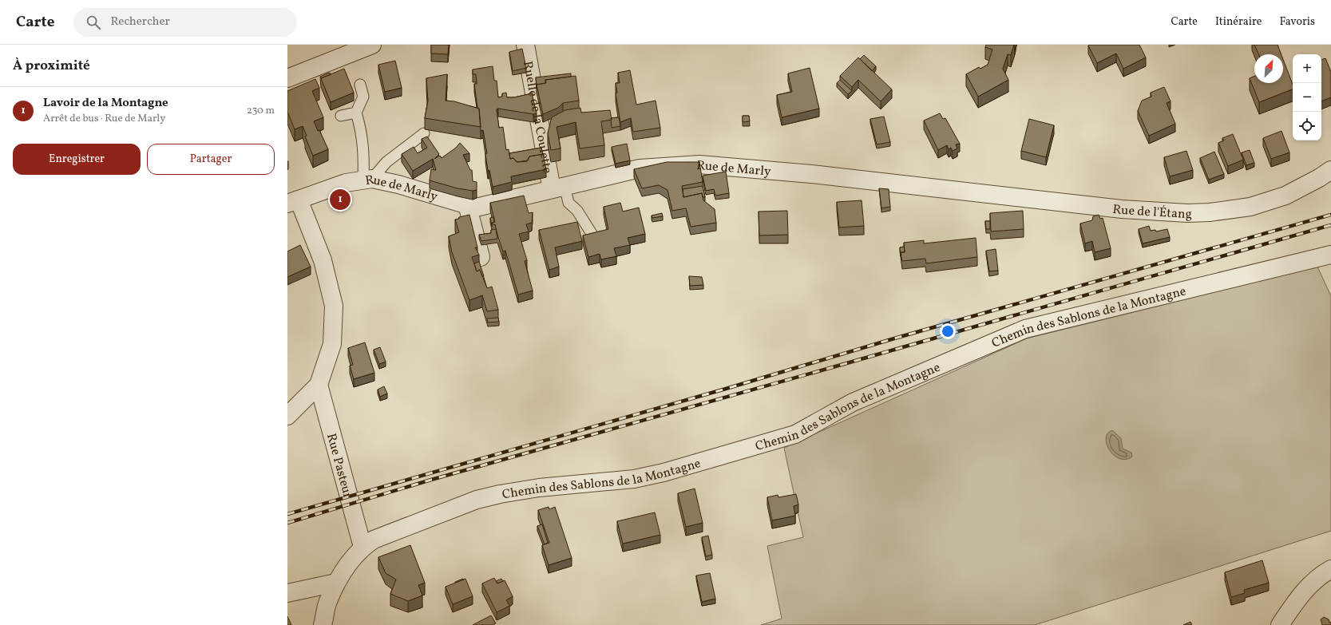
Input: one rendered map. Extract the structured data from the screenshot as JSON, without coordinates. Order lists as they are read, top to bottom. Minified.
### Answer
{"streets":{"street":["Ruelle de la Coulette","Rue de Marly","Rue de l'Étang","Chemin des Sablons de la Montagne","Rue Pasteur"]},"crossings":[["Ruelle de la Coulette","Rue de Marly"],["Rue de Marly","Rue de l'Étang"],["Chemin des Sablons de la Montagne","Rue Pasteur"]],"north":"top right","page":{"header":"Carte","search":"Rechercher","nav":["Carte","Itinéraire","Favoris"],"heading":"À proximité","map_buttons":["+","−"],"list":[{"mark":"1","name":"Lavoir de la Montagne","note":"Arrêt de bus · Rue de Marly","value":"230 m"}],"buttons":["Enregistrer","Partager"],"pins":"1"}}
